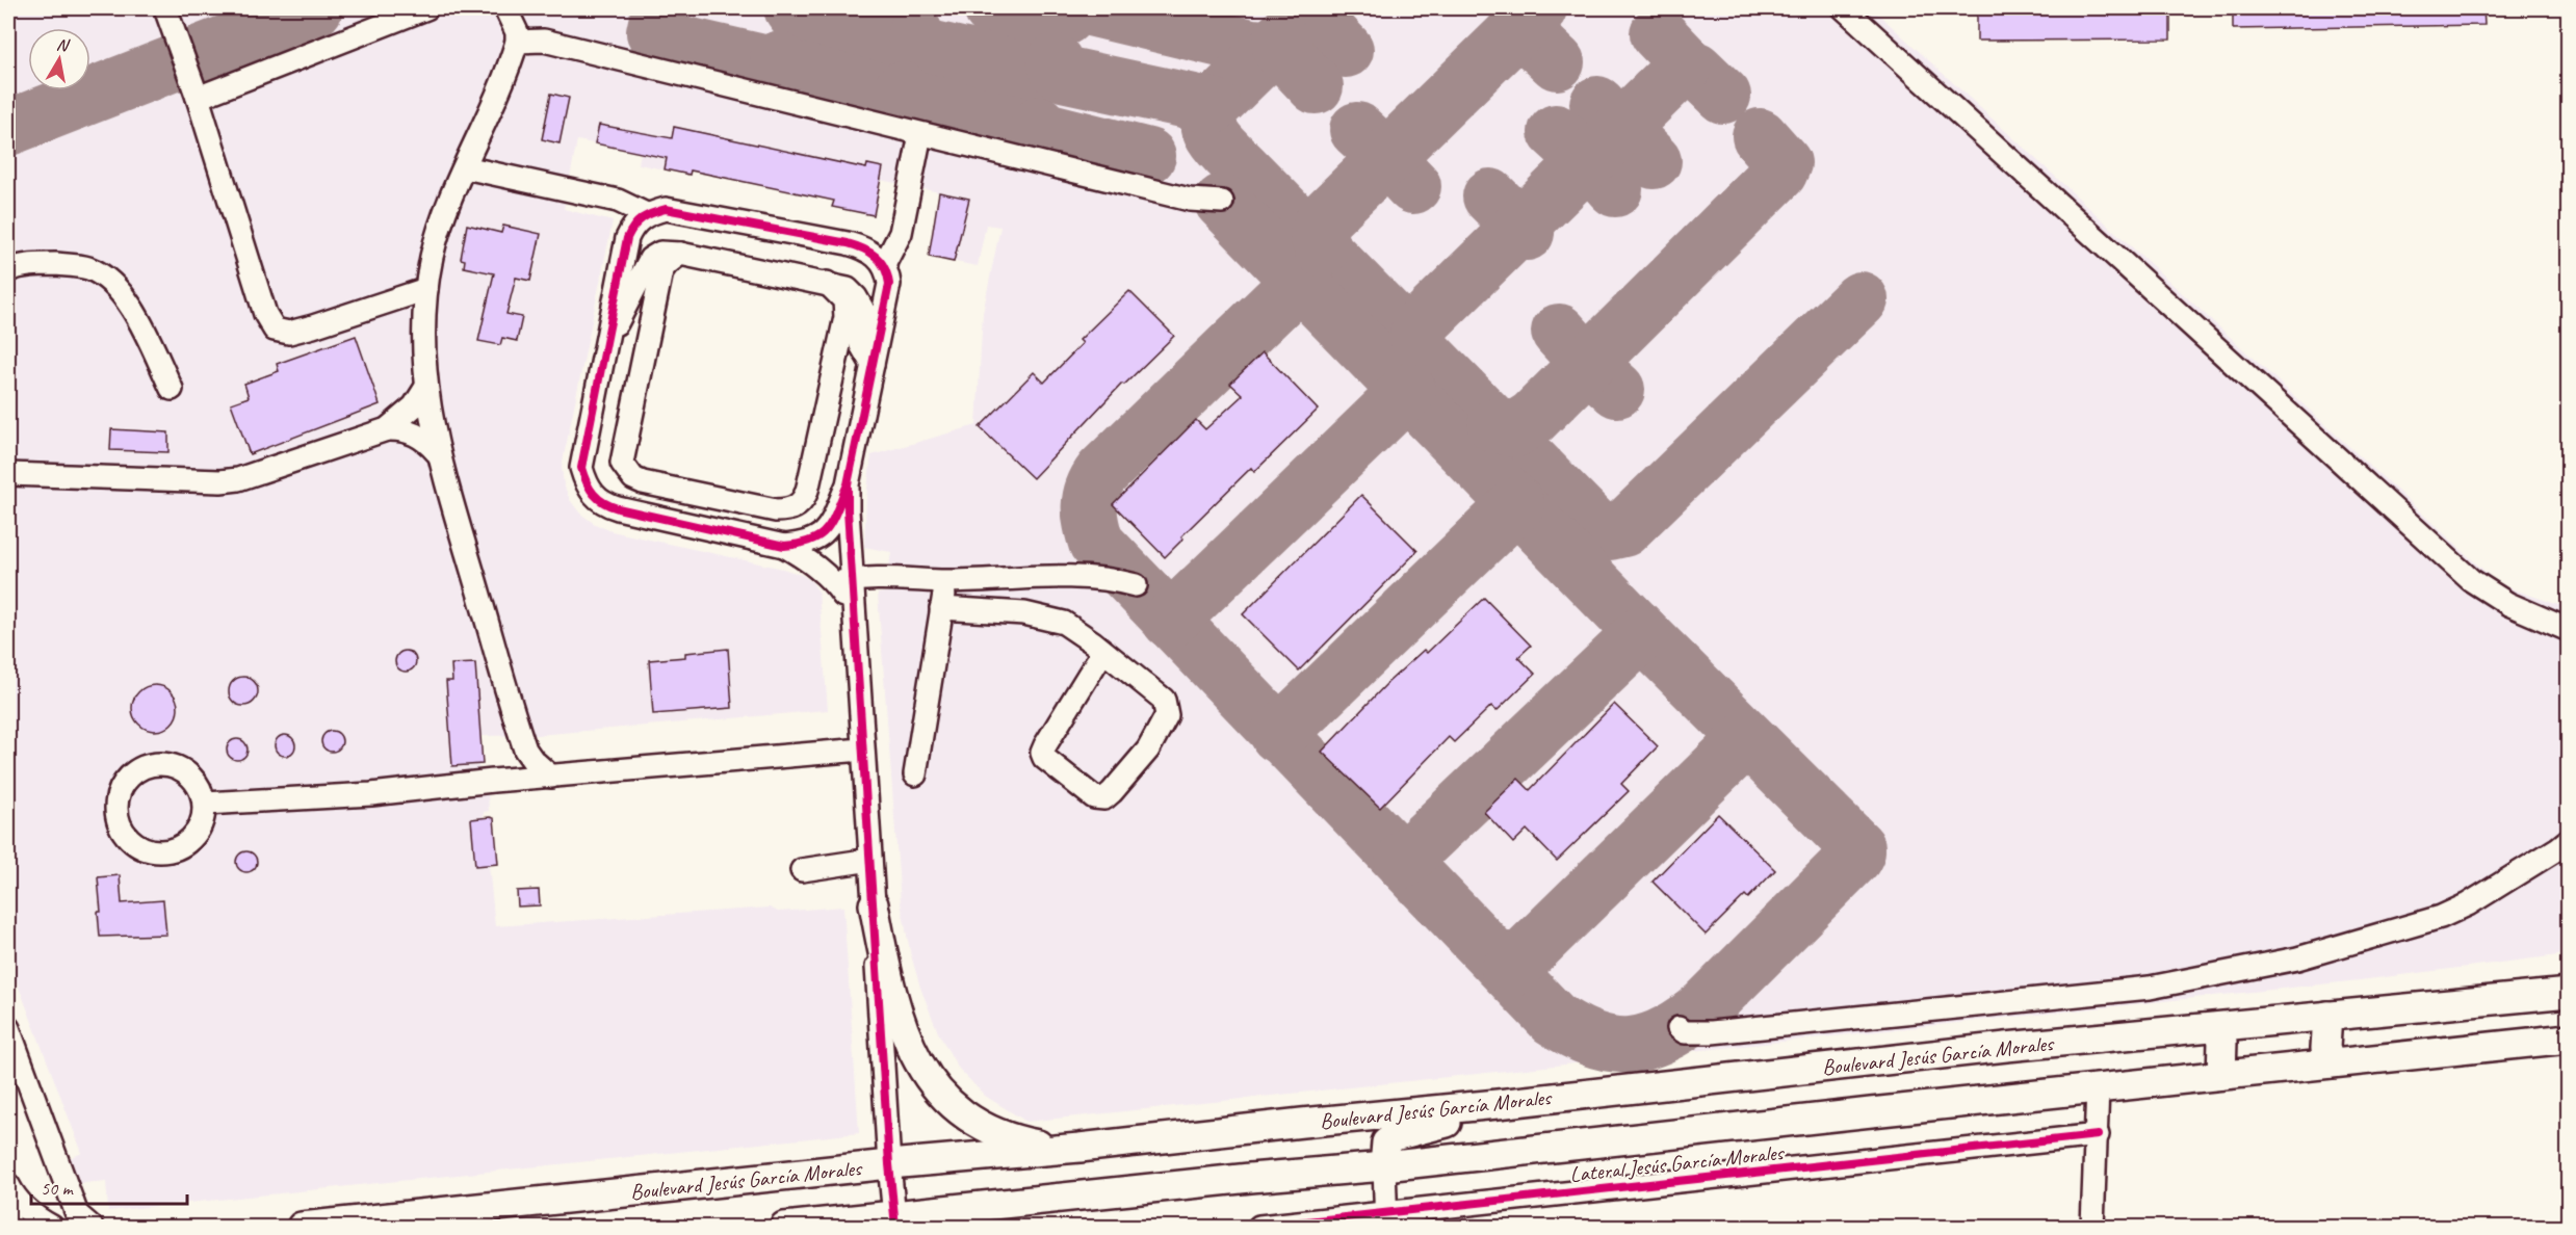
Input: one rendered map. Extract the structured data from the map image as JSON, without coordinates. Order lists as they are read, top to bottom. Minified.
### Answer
{"streets":{"main road":["Boulevard Jesús García Morales"],"street":["Lateral Jesús García Morales"]},"scale_bar":"50 m","north":"top"}
